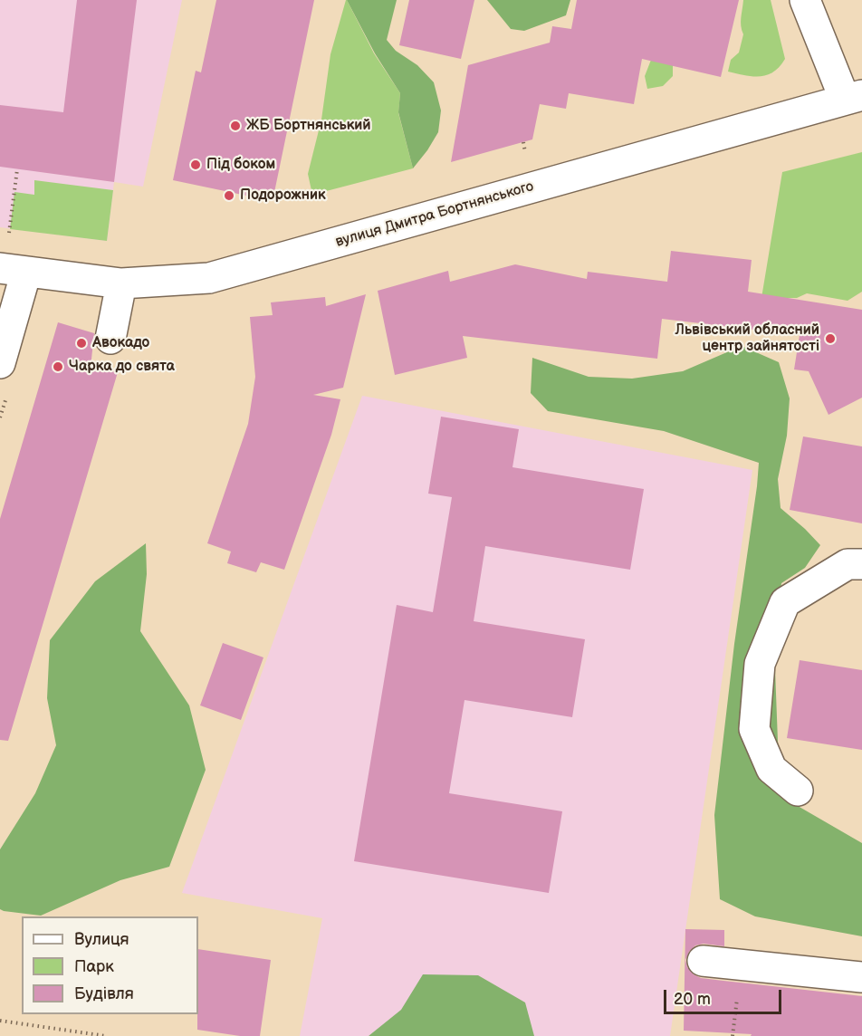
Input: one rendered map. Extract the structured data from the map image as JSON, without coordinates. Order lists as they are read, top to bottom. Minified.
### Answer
{"streets":{"street":["вулиця Дмитра Бортнянського"]},"places":["ЖБ Бортнянський","Під боком","Подорожник","Львівський обласний центр зайнятості","Авокадо","Чарка до свята"],"legend":["Вулиця","Парк","Будівля"],"scale_bar":"20 m"}
